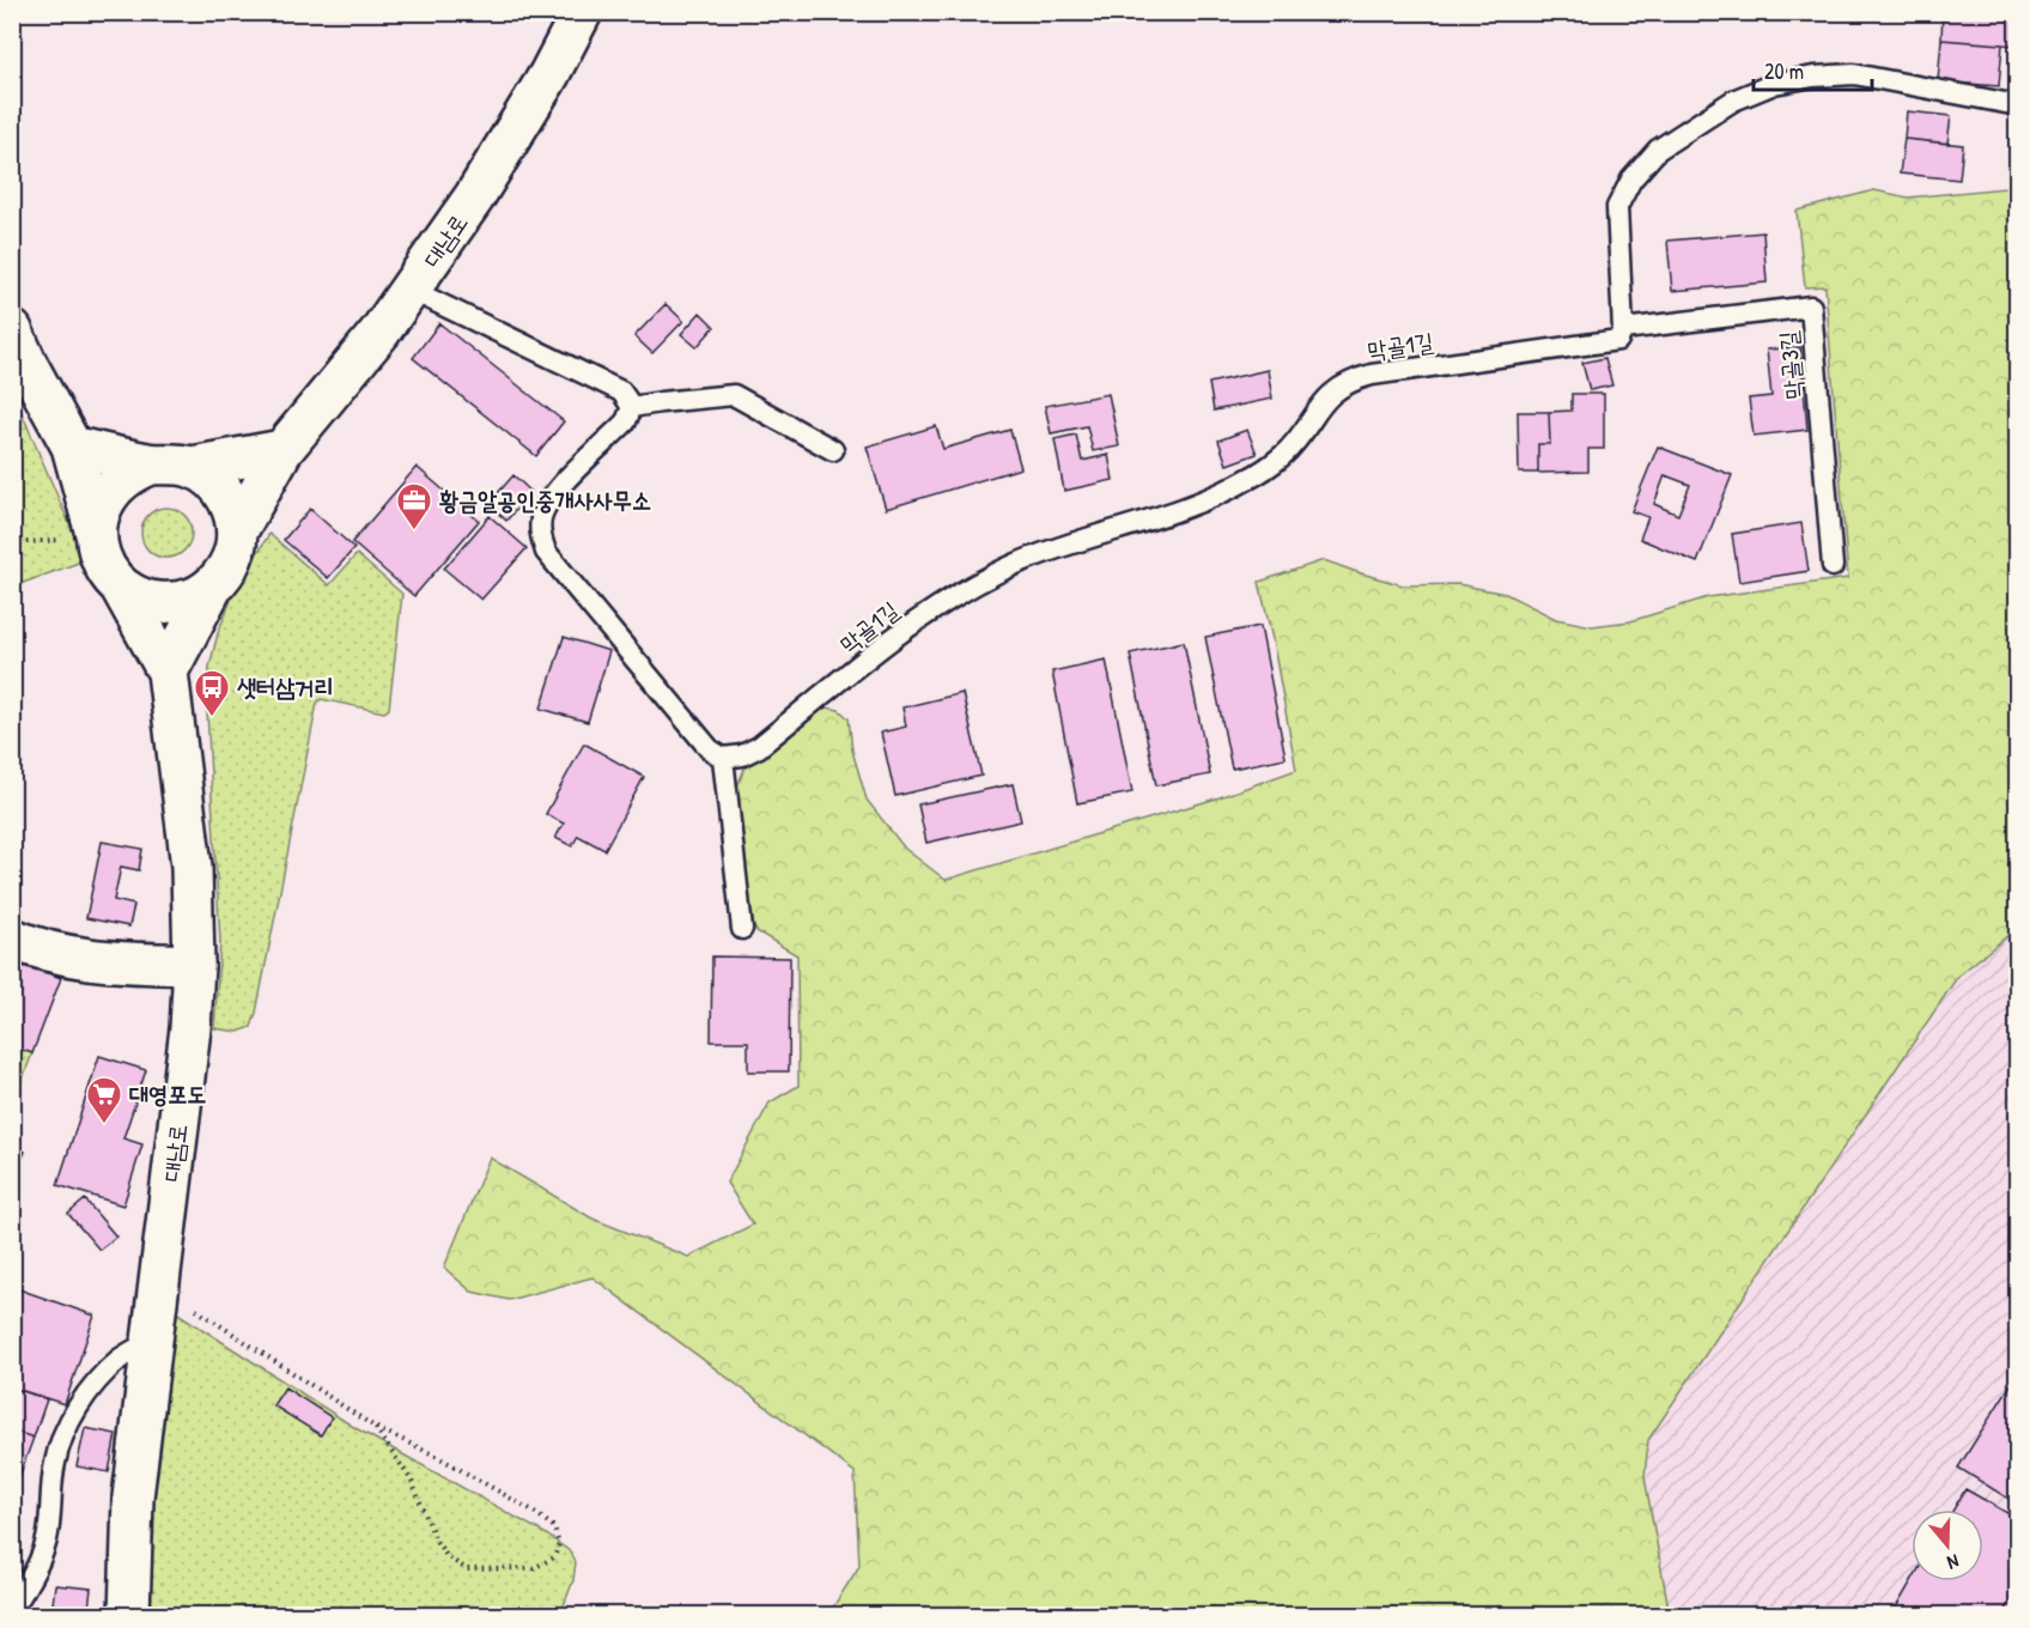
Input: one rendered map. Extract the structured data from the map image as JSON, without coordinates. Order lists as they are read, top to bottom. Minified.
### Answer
{"streets":{"street":["대남로"],"lane":["막골1길","막골3길"]},"crossings":[["막골1길","막골3길"]],"places":{"office":["황금알공인중개사사무소"],"bus stop":["샛터삼거리"],"supermarket":["대영포도"]},"scale_bar":"20 m","north":"bottom"}
